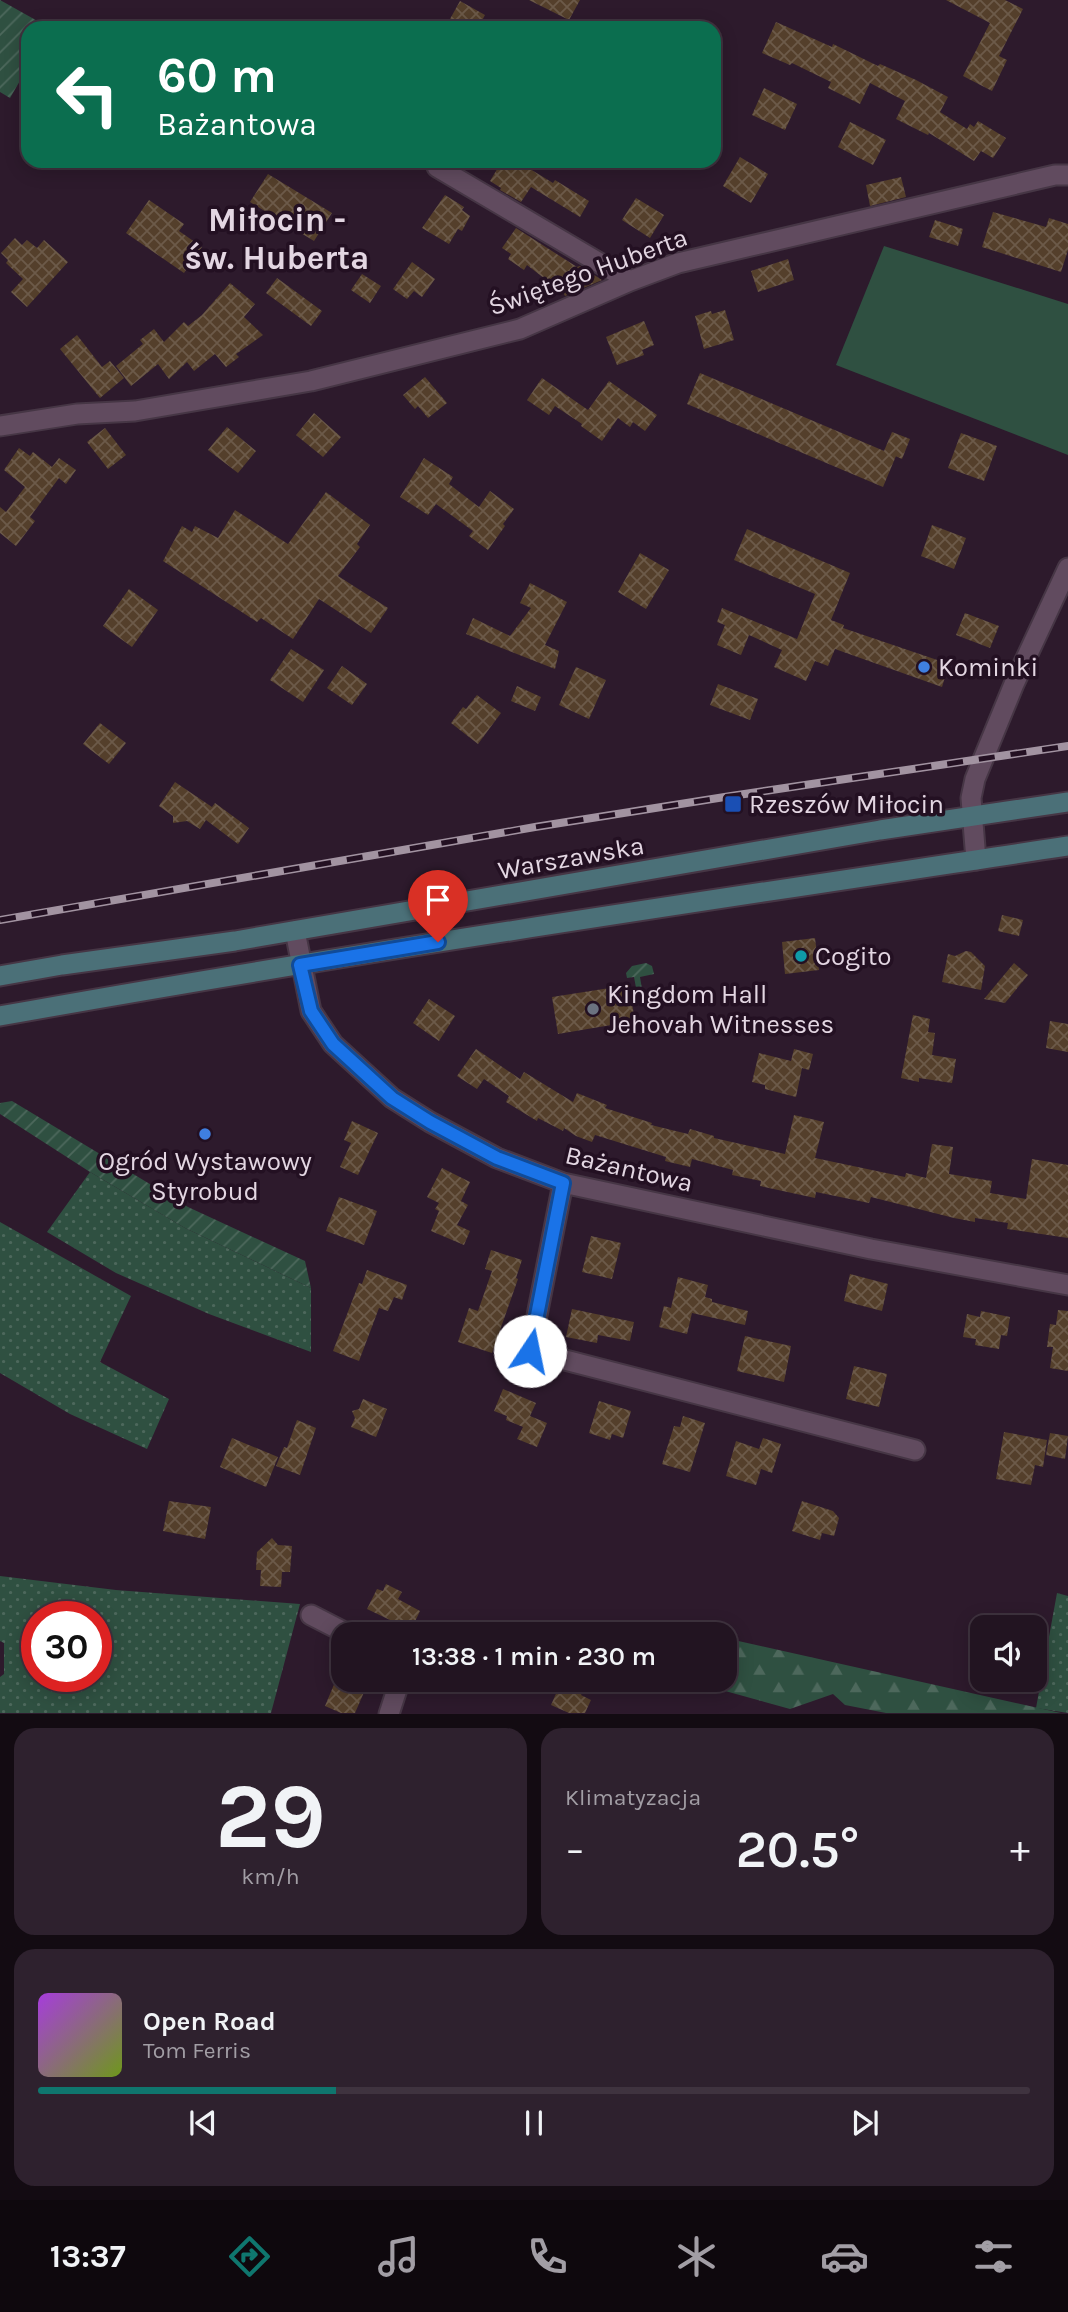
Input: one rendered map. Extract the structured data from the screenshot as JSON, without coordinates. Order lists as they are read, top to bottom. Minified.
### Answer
{"streets":{"main road":["Warszawska"],"street":["Świętego Huberta","Bażantowa"]},"crossings":[["Warszawska","Bażantowa"]],"districts":["Miłocin - św. Huberta"],"places":{"other":["Kominki","Cogito","Kingdom Hall Jehovah Witnesses","Ogród Wystawowy Styrobud"],"transit":["Rzeszów Miłocin"]},"page":{"turn":["60 m","Bażantowa"],"limit":"30","trip":"13:38 · 1 min · 230 m","tile":[["29","km/h"],"Klimatyzacja"],"heat":["−","20.5°","+"],"song":["Open Road","Tom Ferris"],"tabs":"13:37"}}
